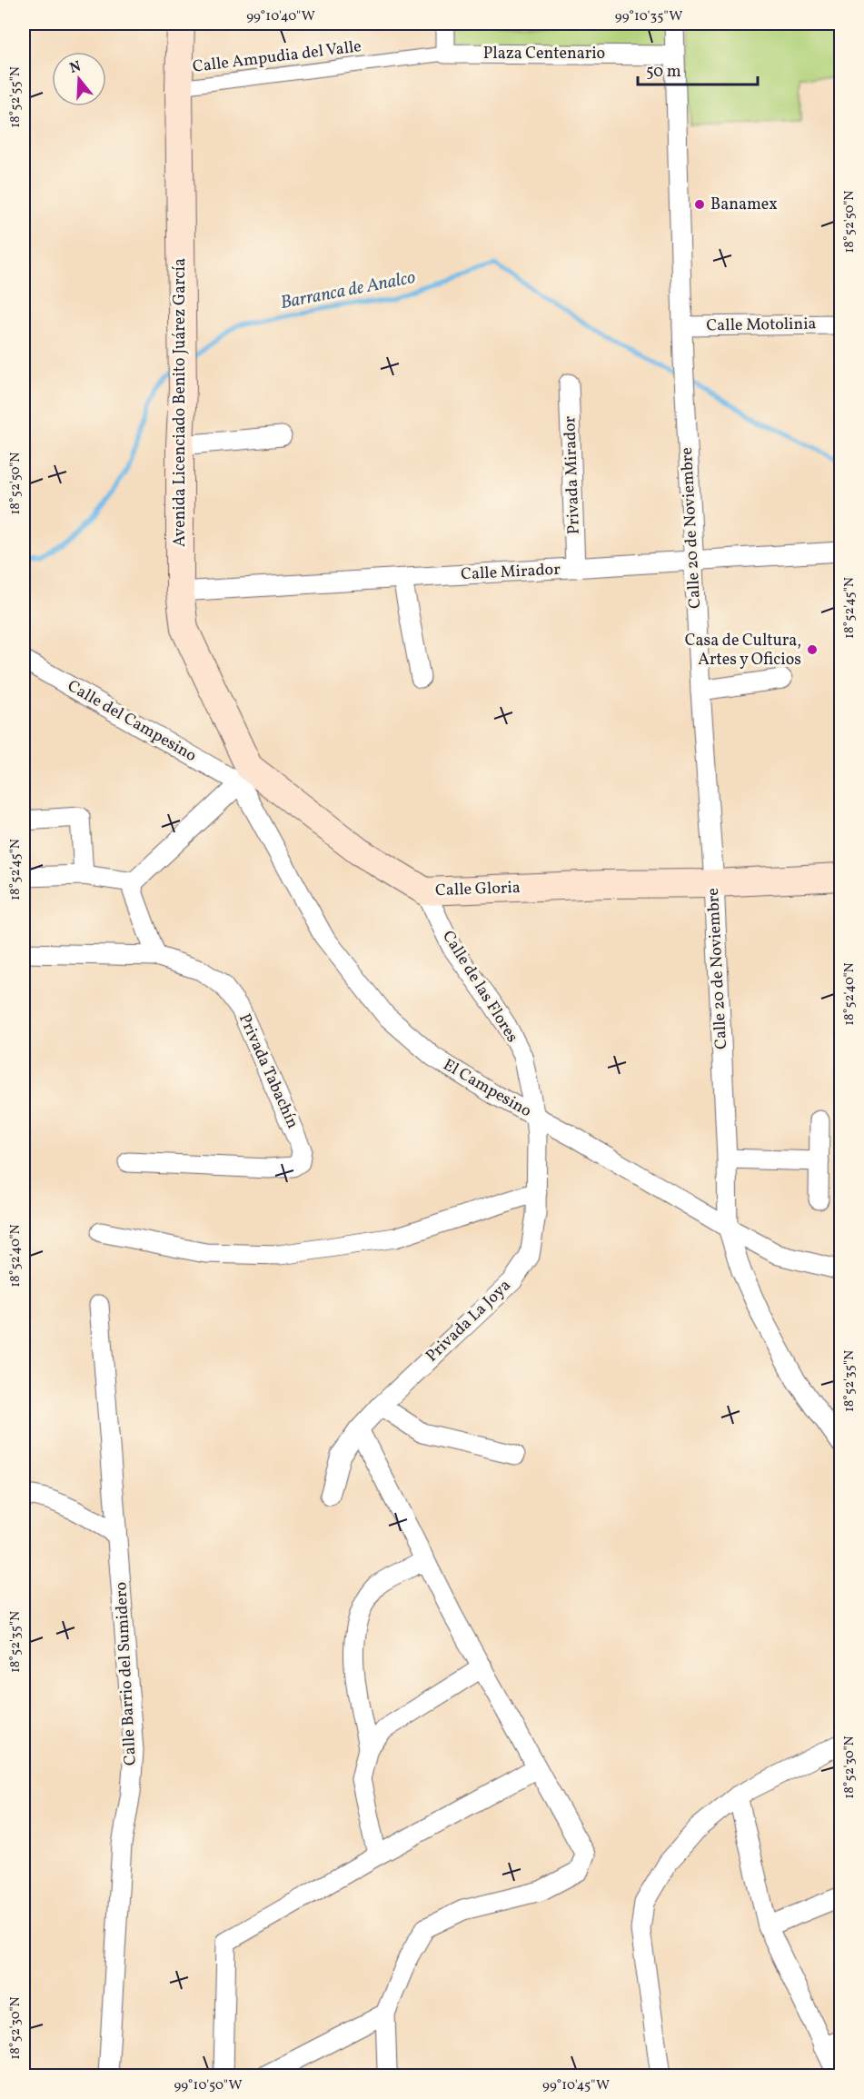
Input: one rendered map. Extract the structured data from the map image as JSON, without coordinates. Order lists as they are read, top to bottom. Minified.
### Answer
{"streets":{"main road":["Avenida Licenciado Benito Juárez García","Calle Gloria"],"street":["Plaza Centenario","Calle Ampudia del Valle","Calle Motolinia","Privada Mirador","Calle 20 de Noviembre","Calle Mirador","Calle del Campesino","Calle de las Flores","Privada Tabachín","El Campesino","Privada La Joya","Calle Barrio del Sumidero"]},"crossings":[["Plaza Centenario","Calle Ampudia del Valle"],["Plaza Centenario","Calle 20 de Noviembre"],["Calle Ampudia del Valle","Avenida Licenciado Benito Juárez García"],["Calle Motolinia","Calle 20 de Noviembre"],["Avenida Licenciado Benito Juárez García","Calle Mirador"],["Avenida Licenciado Benito Juárez García","Calle del Campesino"],["Avenida Licenciado Benito Juárez García","Calle Gloria"],["Avenida Licenciado Benito Juárez García","El Campesino"],["Privada Mirador","Calle Mirador"],["Calle 20 de Noviembre","Calle Mirador"],["Calle 20 de Noviembre","Calle Gloria"],["Calle 20 de Noviembre","El Campesino"],["Calle del Campesino","Calle Gloria"],["Calle del Campesino","El Campesino"],["Calle Gloria","Calle de las Flores"],["Calle Gloria","El Campesino"],["Calle de las Flores","El Campesino"],["Calle de las Flores","Privada La Joya"],["El Campesino","Privada La Joya"]],"water":["Barranca de Analco"],"places":["Banamex","Casa de Cultura, Artes y Oficios"],"scale_bar":"50 m","north":"top","coordinates":["99°10'40\"W","99°10'35\"W","18°52'55\"N","18°52'50\"N","18°52'45\"N","18°52'40\"N","18°52'35\"N","18°52'30\"N","99°10'50\"W","99°10'45\"W"]}
